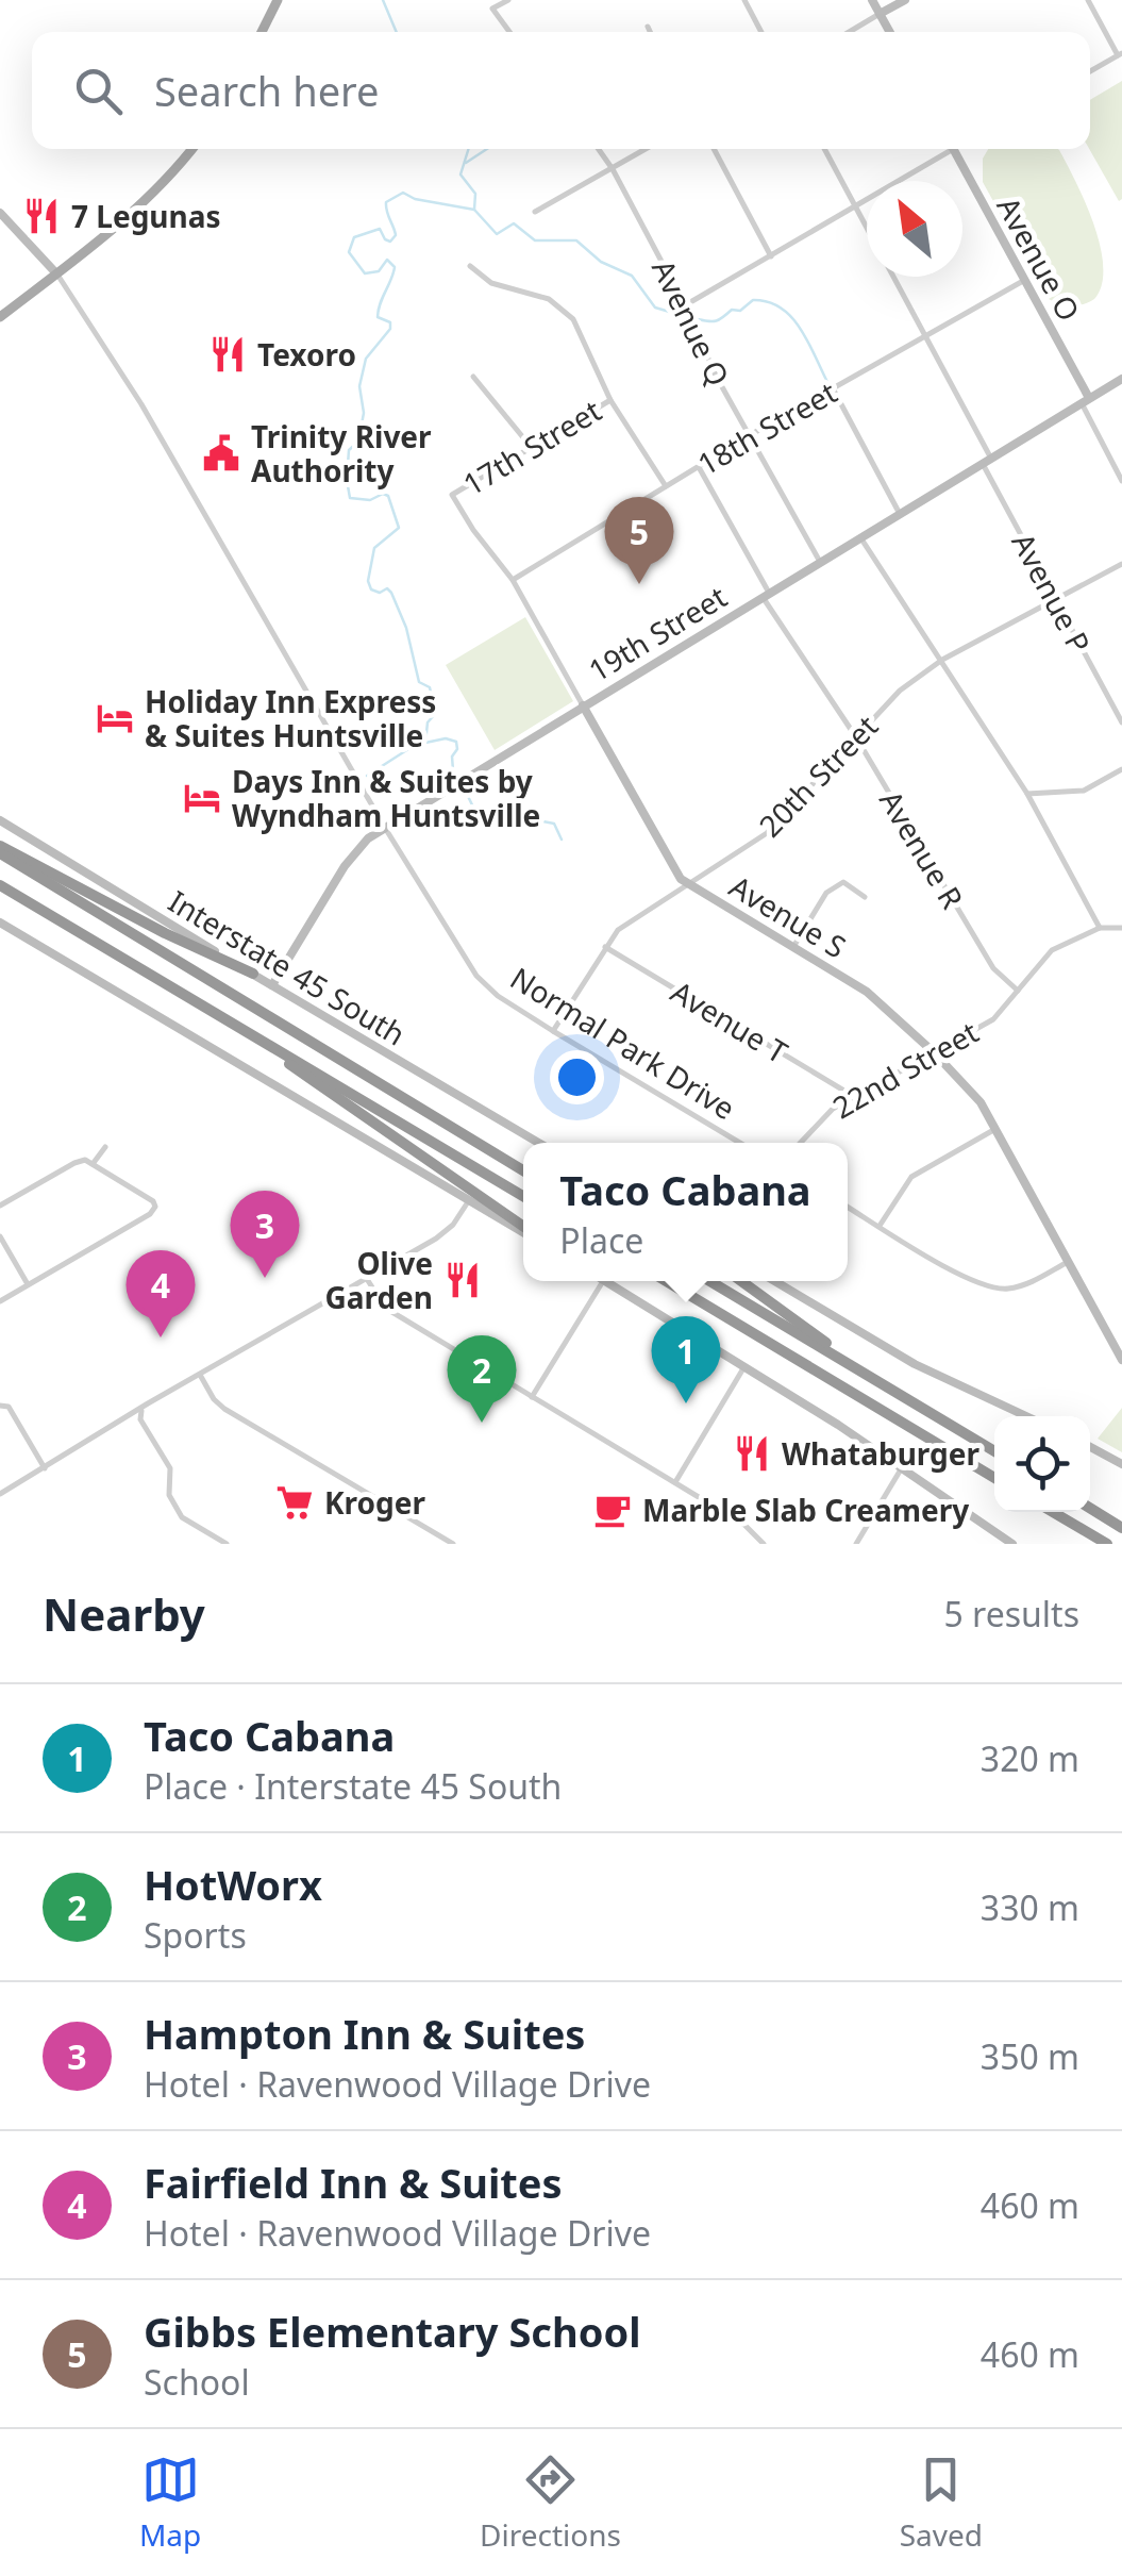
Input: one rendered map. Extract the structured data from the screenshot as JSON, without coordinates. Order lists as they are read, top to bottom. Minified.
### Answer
{"streets":{"street":["Avenue O","Avenue Q","18th Street","17th Street","Avenue P","19th Street","20th Street","Avenue R","Avenue S","Interstate 45 South","Avenue T","Normal Park Drive","22nd Street"]},"crossings":[["Avenue O","18th Street"],["Avenue O","19th Street"],["Avenue Q","18th Street"],["Avenue Q","19th Street"],["18th Street","Avenue P"],["18th Street","Avenue R"],["18th Street","Avenue S"],["17th Street","Avenue S"],["Avenue P","19th Street"],["Avenue P","20th Street"],["19th Street","Avenue R"],["19th Street","Avenue S"],["19th Street","Interstate 45 South"],["19th Street","Normal Park Drive"],["20th Street","Avenue R"],["20th Street","Avenue S"],["20th Street","Avenue T"],["20th Street","Normal Park Drive"],["Avenue R","22nd Street"],["Avenue S","22nd Street"],["Avenue T","22nd Street"]],"places":{"restaurant":["7 Legunas","Texoro","Olive Garden","Whataburger"],"public building":["Trinity River Authority"],"hotel":["Holiday Inn Express & Suites Huntsville","Days Inn & Suites by Wyndham Huntsville"],"supermarket":["Kroger"],"cafe":["Marble Slab Creamery"]},"north":"top left","page":{"search":"Search here","pins":["5","3","4","1","2"],"popup":["Taco Cabana","Place"],"heading":["Nearby","5 results"],"list":[{"mark":"1","name":"Taco Cabana","note":"Place · Interstate 45 South","value":"320 m"},{"mark":"2","name":"HotWorx","note":"Sports","value":"330 m"},{"mark":"3","name":"Hampton Inn & Suites","note":"Hotel · Ravenwood Village Drive","value":"350 m"},{"mark":"4","name":"Fairfield Inn & Suites","note":"Hotel · Ravenwood Village Drive","value":"460 m"},{"mark":"5","name":"Gibbs Elementary School","note":"School","value":"460 m"}],"nav":["Map","Directions","Saved"]}}
